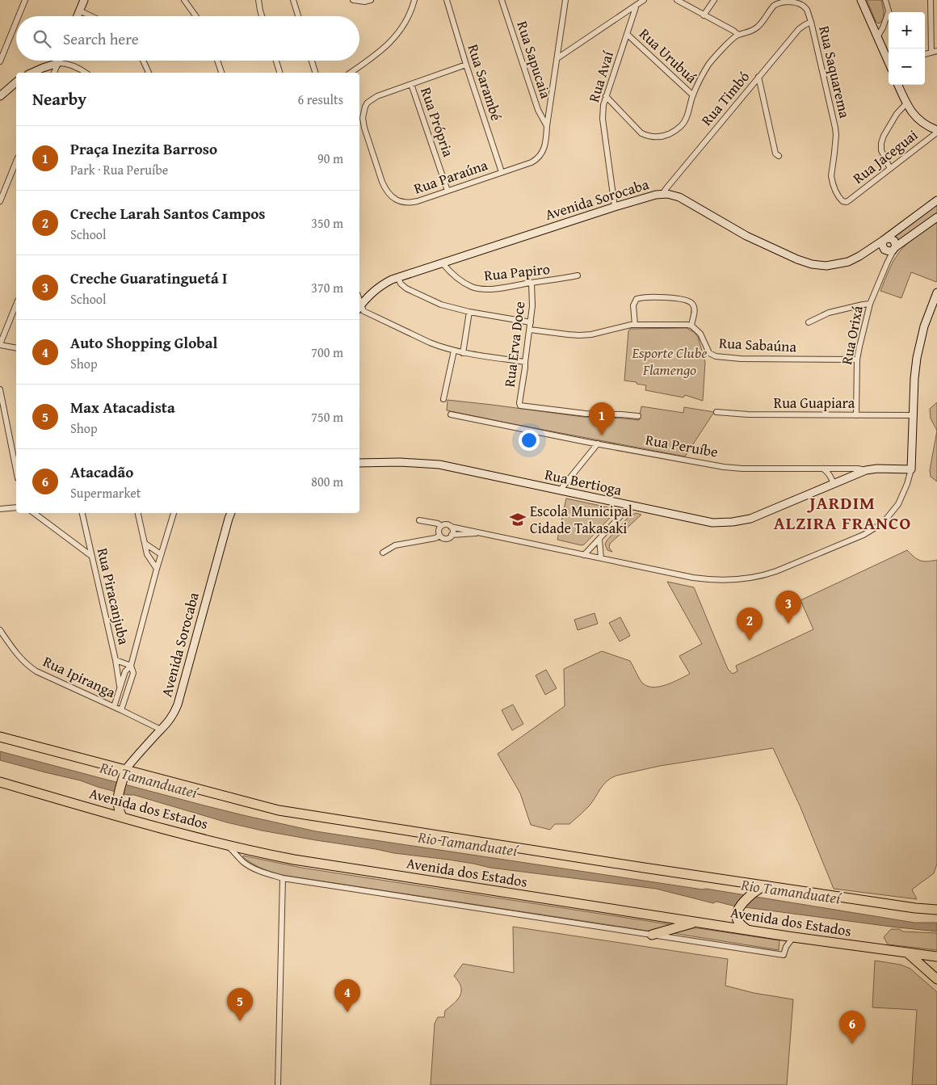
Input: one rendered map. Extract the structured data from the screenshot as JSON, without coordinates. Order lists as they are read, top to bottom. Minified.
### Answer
{"streets":{"highway":["Avenida dos Estados"],"street":["Rua Urubuá","Rua Sapucaia","Rua Saquarema","Rua Avaí","Rua Sarambé","Rua Timbó","Rua Própria","Rua Jaceguai","Rua Paraúna","Avenida Sorocaba","Rua Papiro","Rua Orixá","Rua Erva Doce","Rua Sabaúna","Rua Guapiara","Rua Peruíbe","Rua Bertioga","Rua Piracanjuba","Rua Ipiranga"]},"crossings":[["Rua Urubuá","Rua Saquarema"],["Rua Urubuá","Rua Avaí"],["Rua Sapucaia","Rua Paraúna"],["Rua Saquarema","Rua Avaí"],["Rua Saquarema","Rua Timbó"],["Rua Saquarema","Rua Jaceguai"],["Rua Avaí","Avenida Sorocaba"],["Rua Sarambé","Rua Paraúna"],["Rua Timbó","Avenida Sorocaba"],["Rua Própria","Rua Paraúna"],["Avenida Sorocaba","Rua Papiro"],["Avenida Sorocaba","Rua Orixá"],["Avenida Sorocaba","Rua Ipiranga"],["Rua Papiro","Rua Erva Doce"],["Rua Orixá","Rua Sabaúna"],["Rua Orixá","Rua Guapiara"],["Rua Peruíbe","Rua Bertioga"]],"districts":["JARDIM ALZIRA FRANCO"],"water":["Rio Tamanduateí"],"parks":["Esporte Clube Flamengo"],"places":{"school or university":["Escola Municipal Cidade Takasaki"]},"page":{"map_buttons":["+","−"],"search":"Search here","heading":["Nearby","6 results"],"list":[{"mark":"1","name":"Praça Inezita Barroso","note":"Park · Rua Peruíbe","value":"90 m"},{"mark":"2","name":"Creche Larah Santos Campos","note":"School","value":"350 m"},{"mark":"3","name":"Creche Guaratinguetá I","note":"School","value":"370 m"},{"mark":"4","name":"Auto Shopping Global","note":"Shop","value":"700 m"},{"mark":"5","name":"Max Atacadista","note":"Shop","value":"750 m"},{"mark":"6","name":"Atacadão","note":"Supermarket","value":"800 m"}],"pins":["1","3","2","4","5","6"]}}
